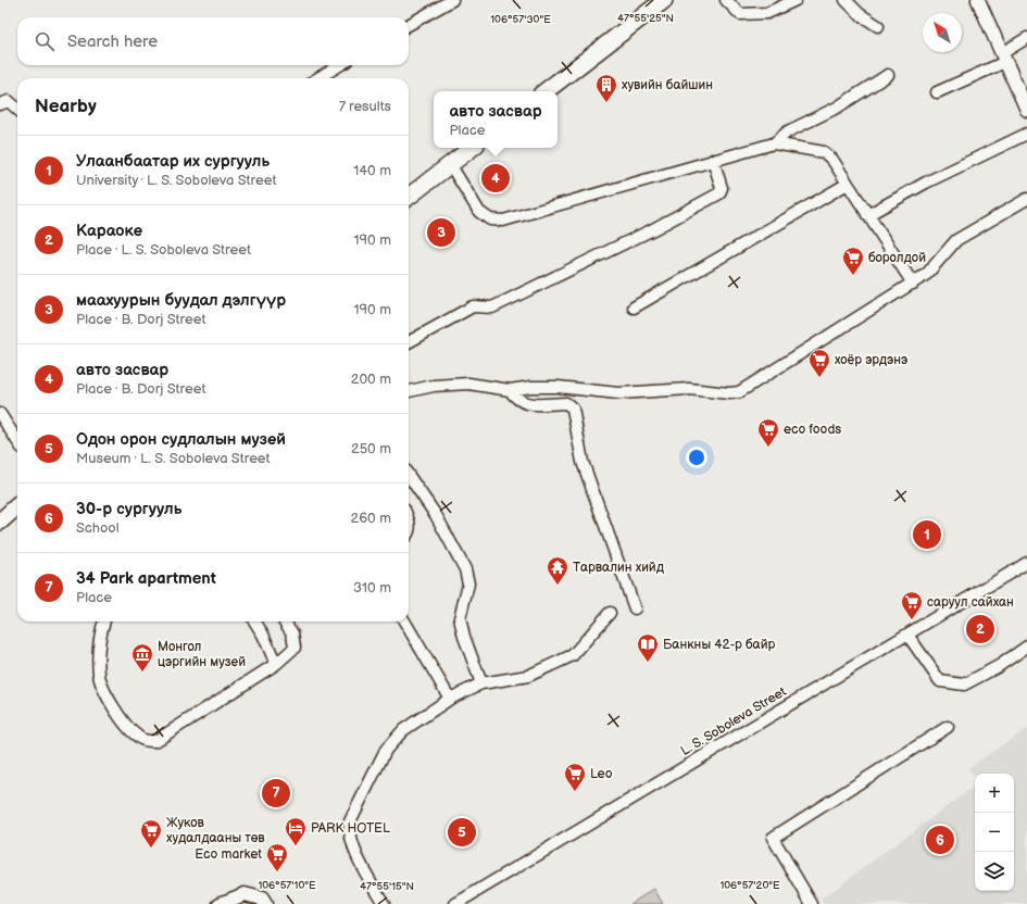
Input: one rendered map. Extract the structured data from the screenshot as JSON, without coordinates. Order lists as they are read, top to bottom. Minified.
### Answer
{"streets":{"street":["L. S. Soboleva Street"]},"places":{"building":["хувийн байшин"],"supermarket":["боролдой","хоёр эрдэнэ","eco foods","саруул сайхан","Leo","Жуков худалдааны төв","Eco market"],"temple":["Тарвалин хийд"],"library":["Банкны 42-р байр"],"museum":["Монгол цэргийн музей"],"hotel":["PARK HOTEL"]},"north":"top left","page":{"search":"Search here","heading":["Nearby","7 results"],"popup":["авто засвар","Place"],"list":[{"mark":"1","name":"Улаанбаатар их сургууль","note":"University · L. S. Soboleva Street","value":"140 m"},{"mark":"2","name":"Караоке","note":"Place · L. S. Soboleva Street","value":"190 m"},{"mark":"3","name":"маахуурын буудал дэлгүүр","note":"Place · B. Dorj Street","value":"190 m"},{"mark":"4","name":"авто засвар","note":"Place · B. Dorj Street","value":"200 m"},{"mark":"5","name":"Одон орон судлалын музей","note":"Museum · L. S. Soboleva Street","value":"250 m"},{"mark":"6","name":"30-р сургууль","note":"School","value":"260 m"},{"mark":"7","name":"34 Park apartment","note":"Place","value":"310 m"}],"pins":["4","3","1","2","7","5","6"],"map_buttons":["+","−"]},"coordinates":["47°55'25\"N","106°57'30\"E","106°57'10\"E","106°57'20\"E","47°55'15\"N"]}
